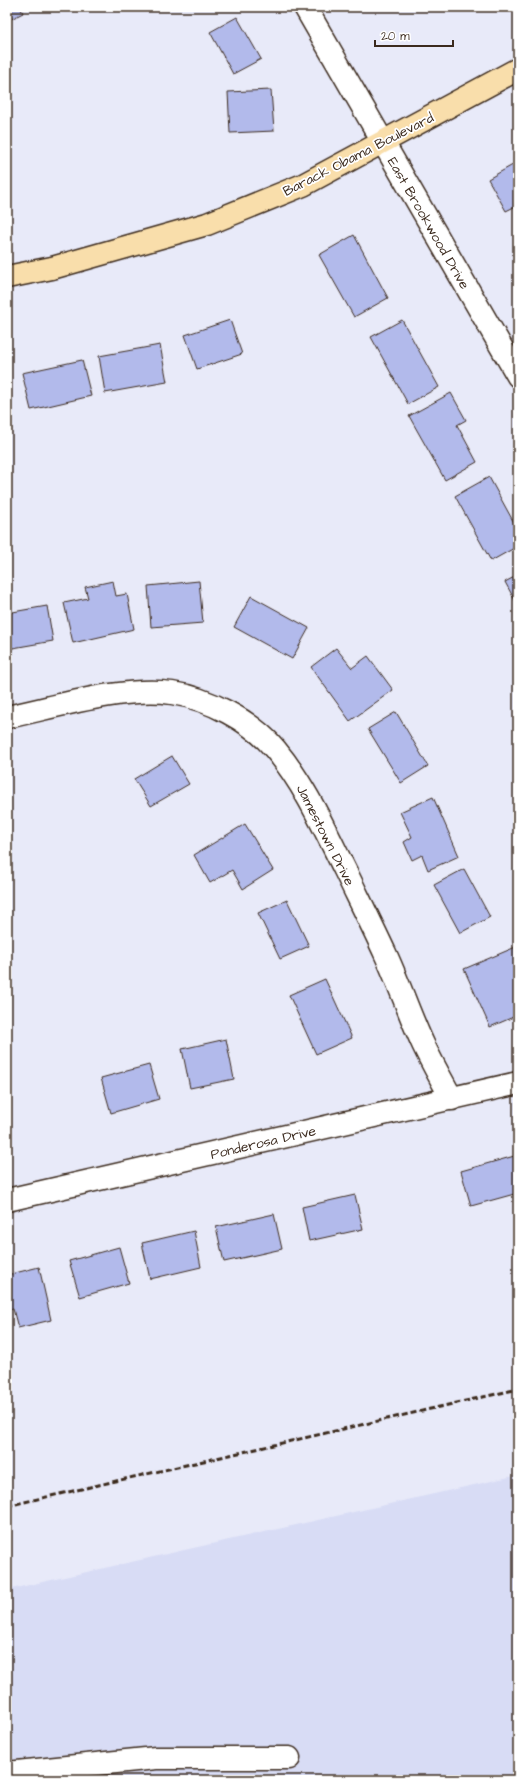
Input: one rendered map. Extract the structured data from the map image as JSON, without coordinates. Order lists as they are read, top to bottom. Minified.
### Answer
{"streets":{"main road":["Barack Obama Boulevard"],"street":["East Brookwood Drive","Jamestown Drive","Ponderosa Drive"]},"crossings":[["Barack Obama Boulevard","East Brookwood Drive"],["Jamestown Drive","Ponderosa Drive"]],"scale_bar":"20 m"}
